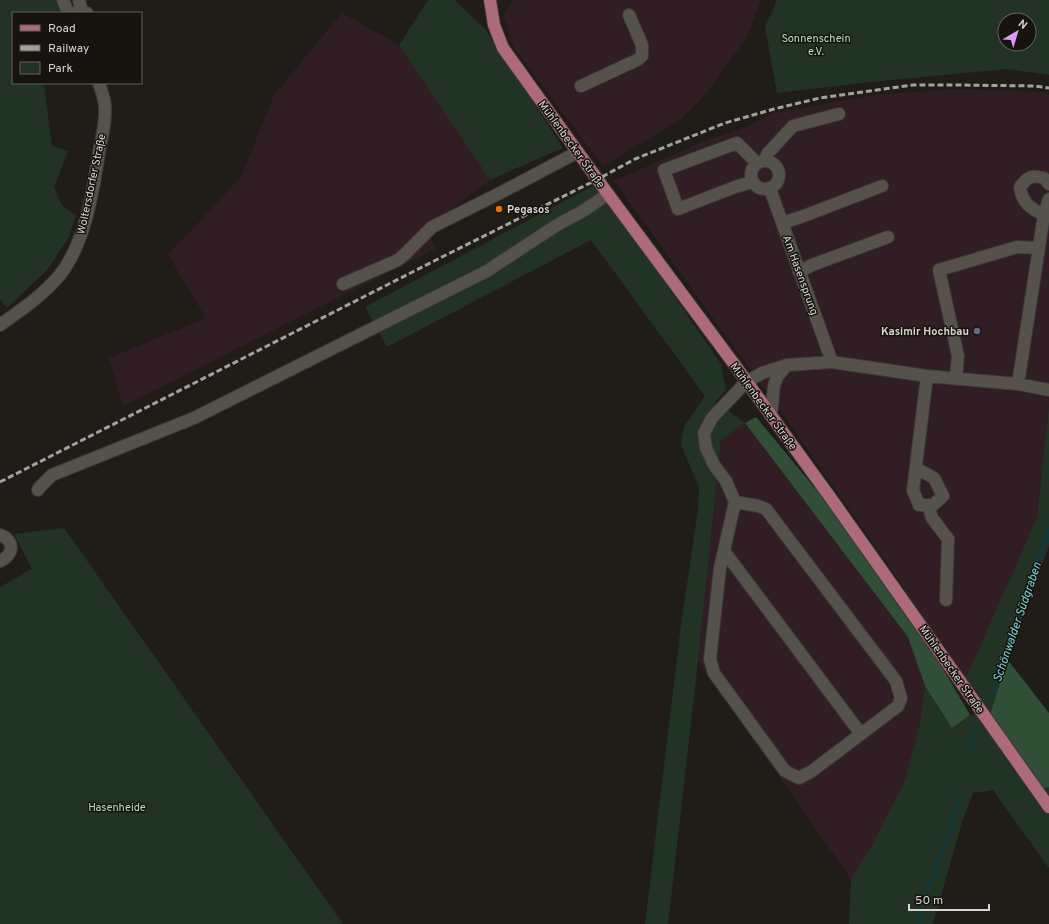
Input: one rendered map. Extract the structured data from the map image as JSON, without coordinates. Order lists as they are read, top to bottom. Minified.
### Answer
{"streets":{"main road":["Mühlenbecker Straße"],"street":["Woltersdorfer Straße","Am Hasensprung"]},"water":["Schönwalder Südgraben"],"parks":["Sonnenschein e.V.","Hasenheide"],"places":["Pegasos","Kasimir Hochbau"],"legend":["Road","Railway","Park"],"scale_bar":"50 m","north":"top right"}
